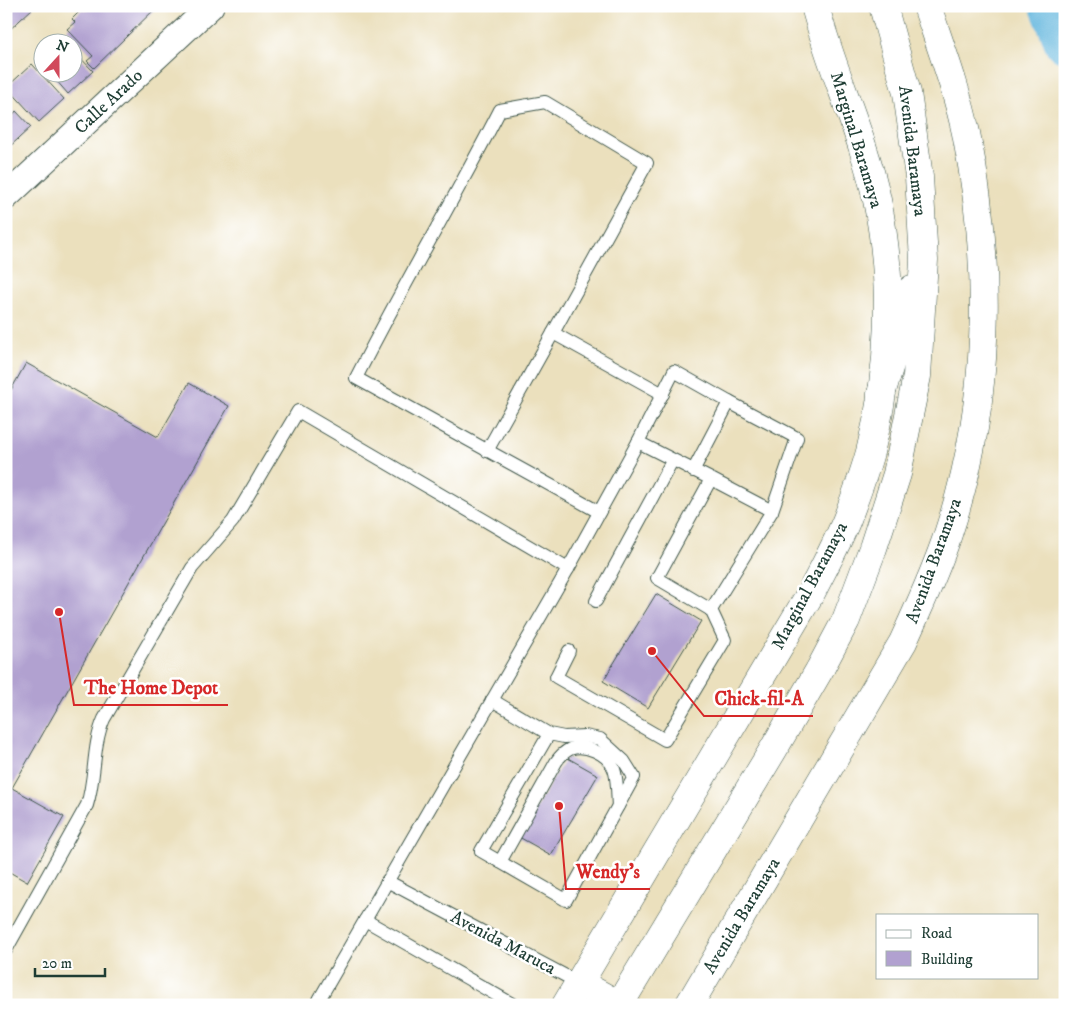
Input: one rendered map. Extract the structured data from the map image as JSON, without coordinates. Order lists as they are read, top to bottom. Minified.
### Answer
{"streets":{"main road":["Marginal Baramaya","Avenida Baramaya","Avenida Maruca"],"street":["Calle Arado"]},"crossings":[["Marginal Baramaya","Avenida Maruca"],["Avenida Baramaya","Avenida Maruca"]],"places":["The Home Depot","Chick-fil-A","Wendy's"],"legend":["Road","Building"],"scale_bar":"20 m","north":"top"}
